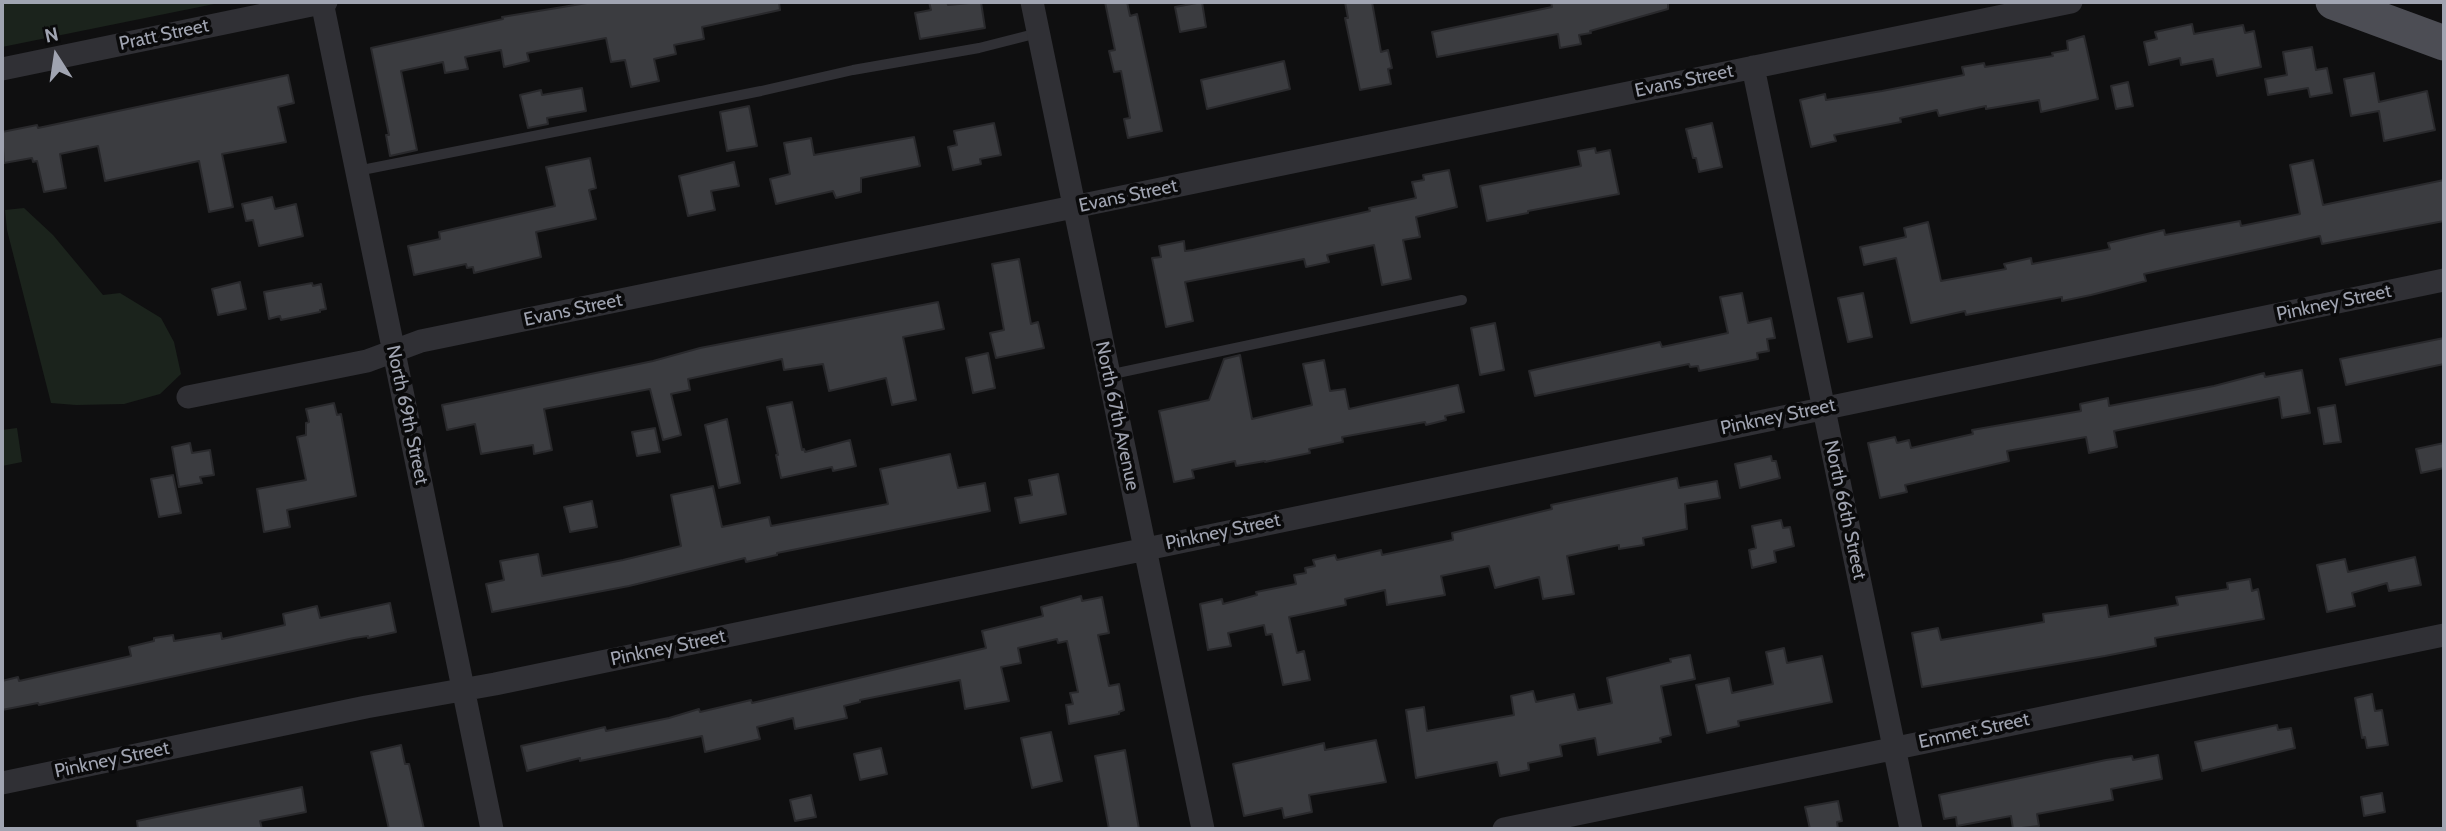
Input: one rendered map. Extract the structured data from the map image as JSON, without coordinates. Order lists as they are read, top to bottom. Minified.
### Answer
{"streets":{"street":["Pratt Street","Evans Street","Pinkney Street","North 69th Street","North 67th Avenue","North 66th Street","Emmet Street"]},"crossings":[["Pratt Street","North 69th Street"],["Evans Street","North 69th Street"],["Evans Street","North 67th Avenue"],["Evans Street","North 66th Street"],["Pinkney Street","North 69th Street"],["Pinkney Street","North 67th Avenue"],["Pinkney Street","North 66th Street"],["North 66th Street","Emmet Street"]],"north":"top"}
